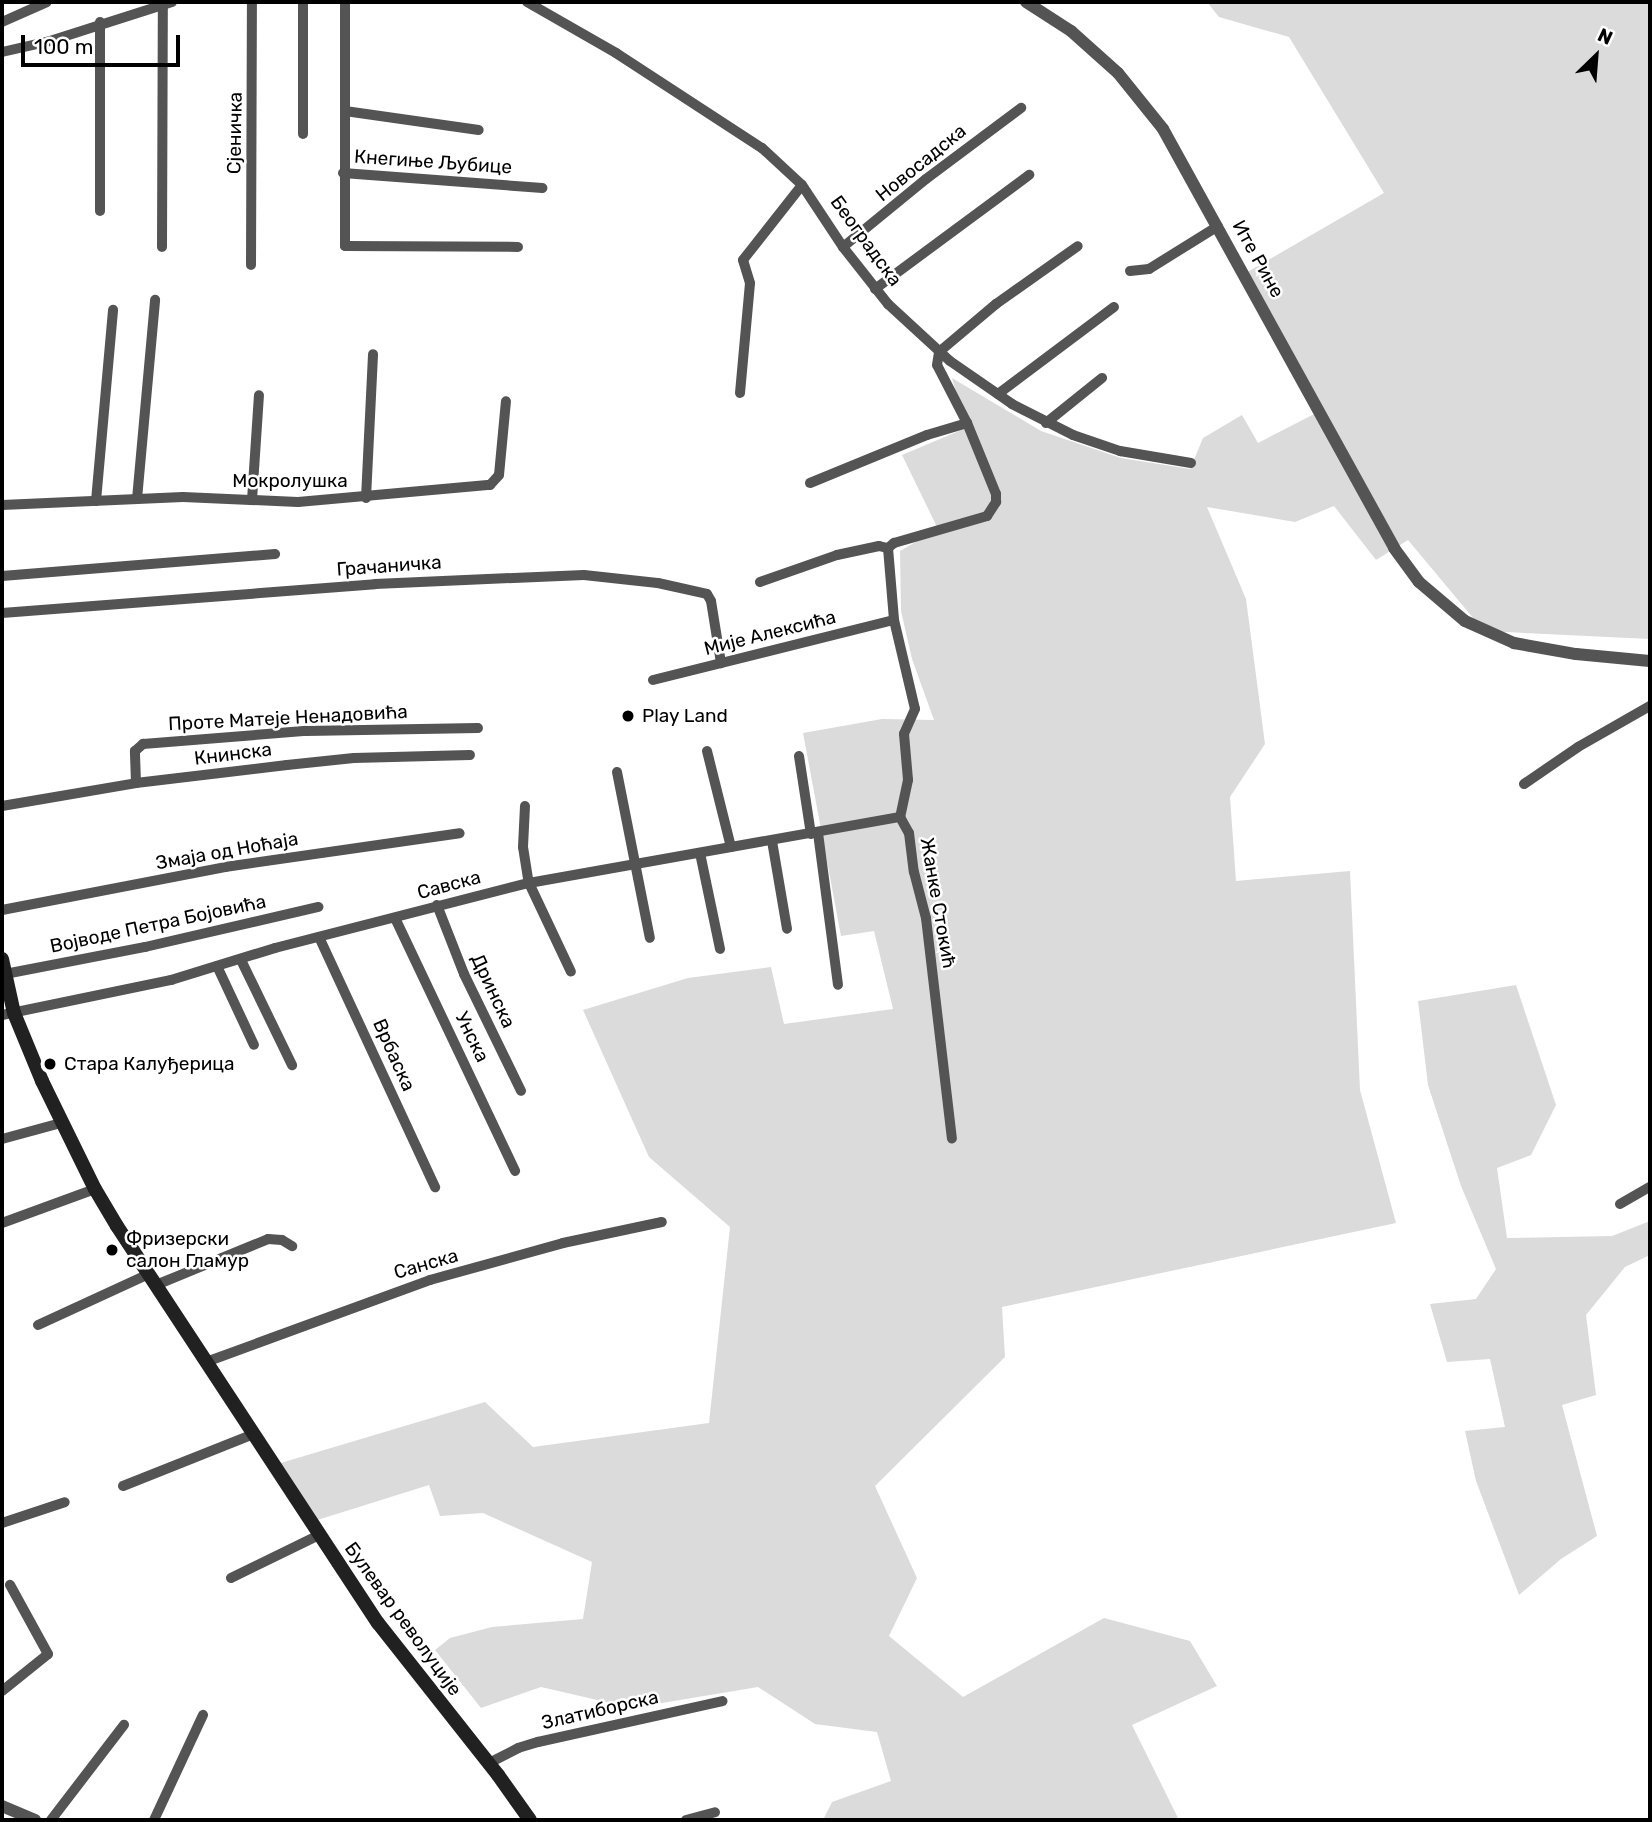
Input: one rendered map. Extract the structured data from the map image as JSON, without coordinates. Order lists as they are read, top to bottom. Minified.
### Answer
{"streets":{"main road":["Булевар револуције"],"street":["Сјеничка","Кнегиње Љубице","Новосадска","Београдска","Ите Рине","Мокролушка","Грачаничка","Мије Алексића","Проте Матеје Ненадовића","Книнска","Змаја од Ноћаја","Савска","Жанке Стокић","Војводе Петра Бојовића","Дринска","Унска","Врбаска","Санска","Златиборска"]},"crossings":[["Новосадска","Београдска"],["Грачаничка","Мије Алексића"],["Мије Алексића","Жанке Стокић"],["Проте Матеје Ненадовића","Книнска"],["Савска","Жанке Стокић"],["Савска","Дринска"],["Савска","Унска"],["Савска","Врбаска"],["Савска","Булевар револуције"],["Војводе Петра Бојовића","Булевар револуције"],["Санска","Булевар револуције"],["Булевар револуције","Златиборска"]],"places":["Play Land","Стара Калуђерица","Фризерски салон Гламур"],"scale_bar":"100 m","north":"top right"}
